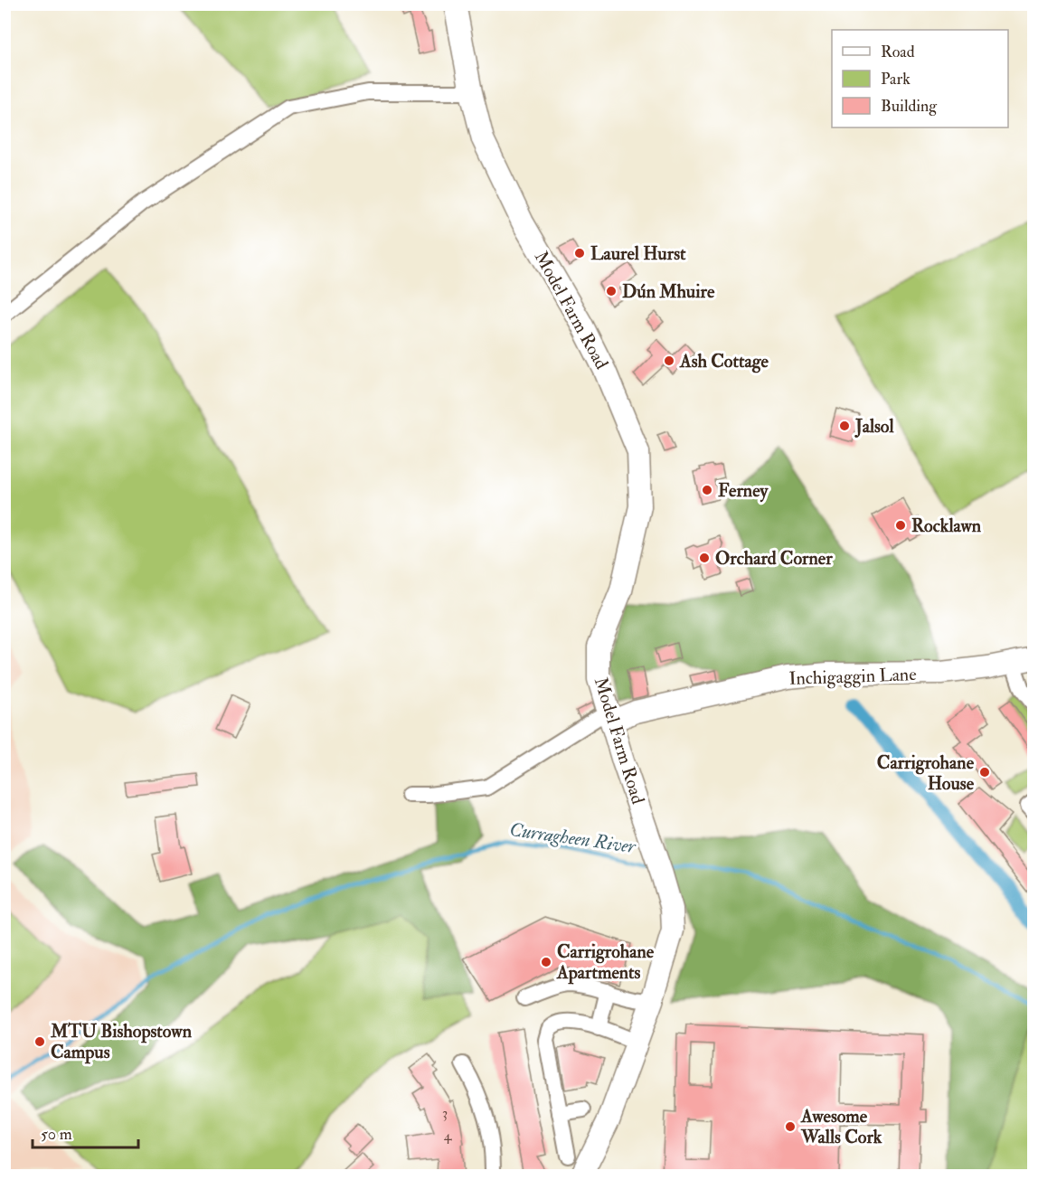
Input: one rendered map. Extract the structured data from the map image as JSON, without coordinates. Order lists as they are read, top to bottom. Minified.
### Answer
{"streets":{"main road":["Model Farm Road","Inchigaggin Lane"]},"crossings":[["Model Farm Road","Inchigaggin Lane"]],"water":["Curragheen River"],"places":["Laurel Hurst","Dún Mhuire","Ash Cottage","Jalsol","Ferney","Rocklawn","Orchard Corner","Carrigrohane House","Carrigrohane Apartments","MTU Bishopstown Campus","Awesome Walls Cork"],"house_numbers":["3","4"],"legend":["Road","Park","Building"],"scale_bar":"50 m"}
